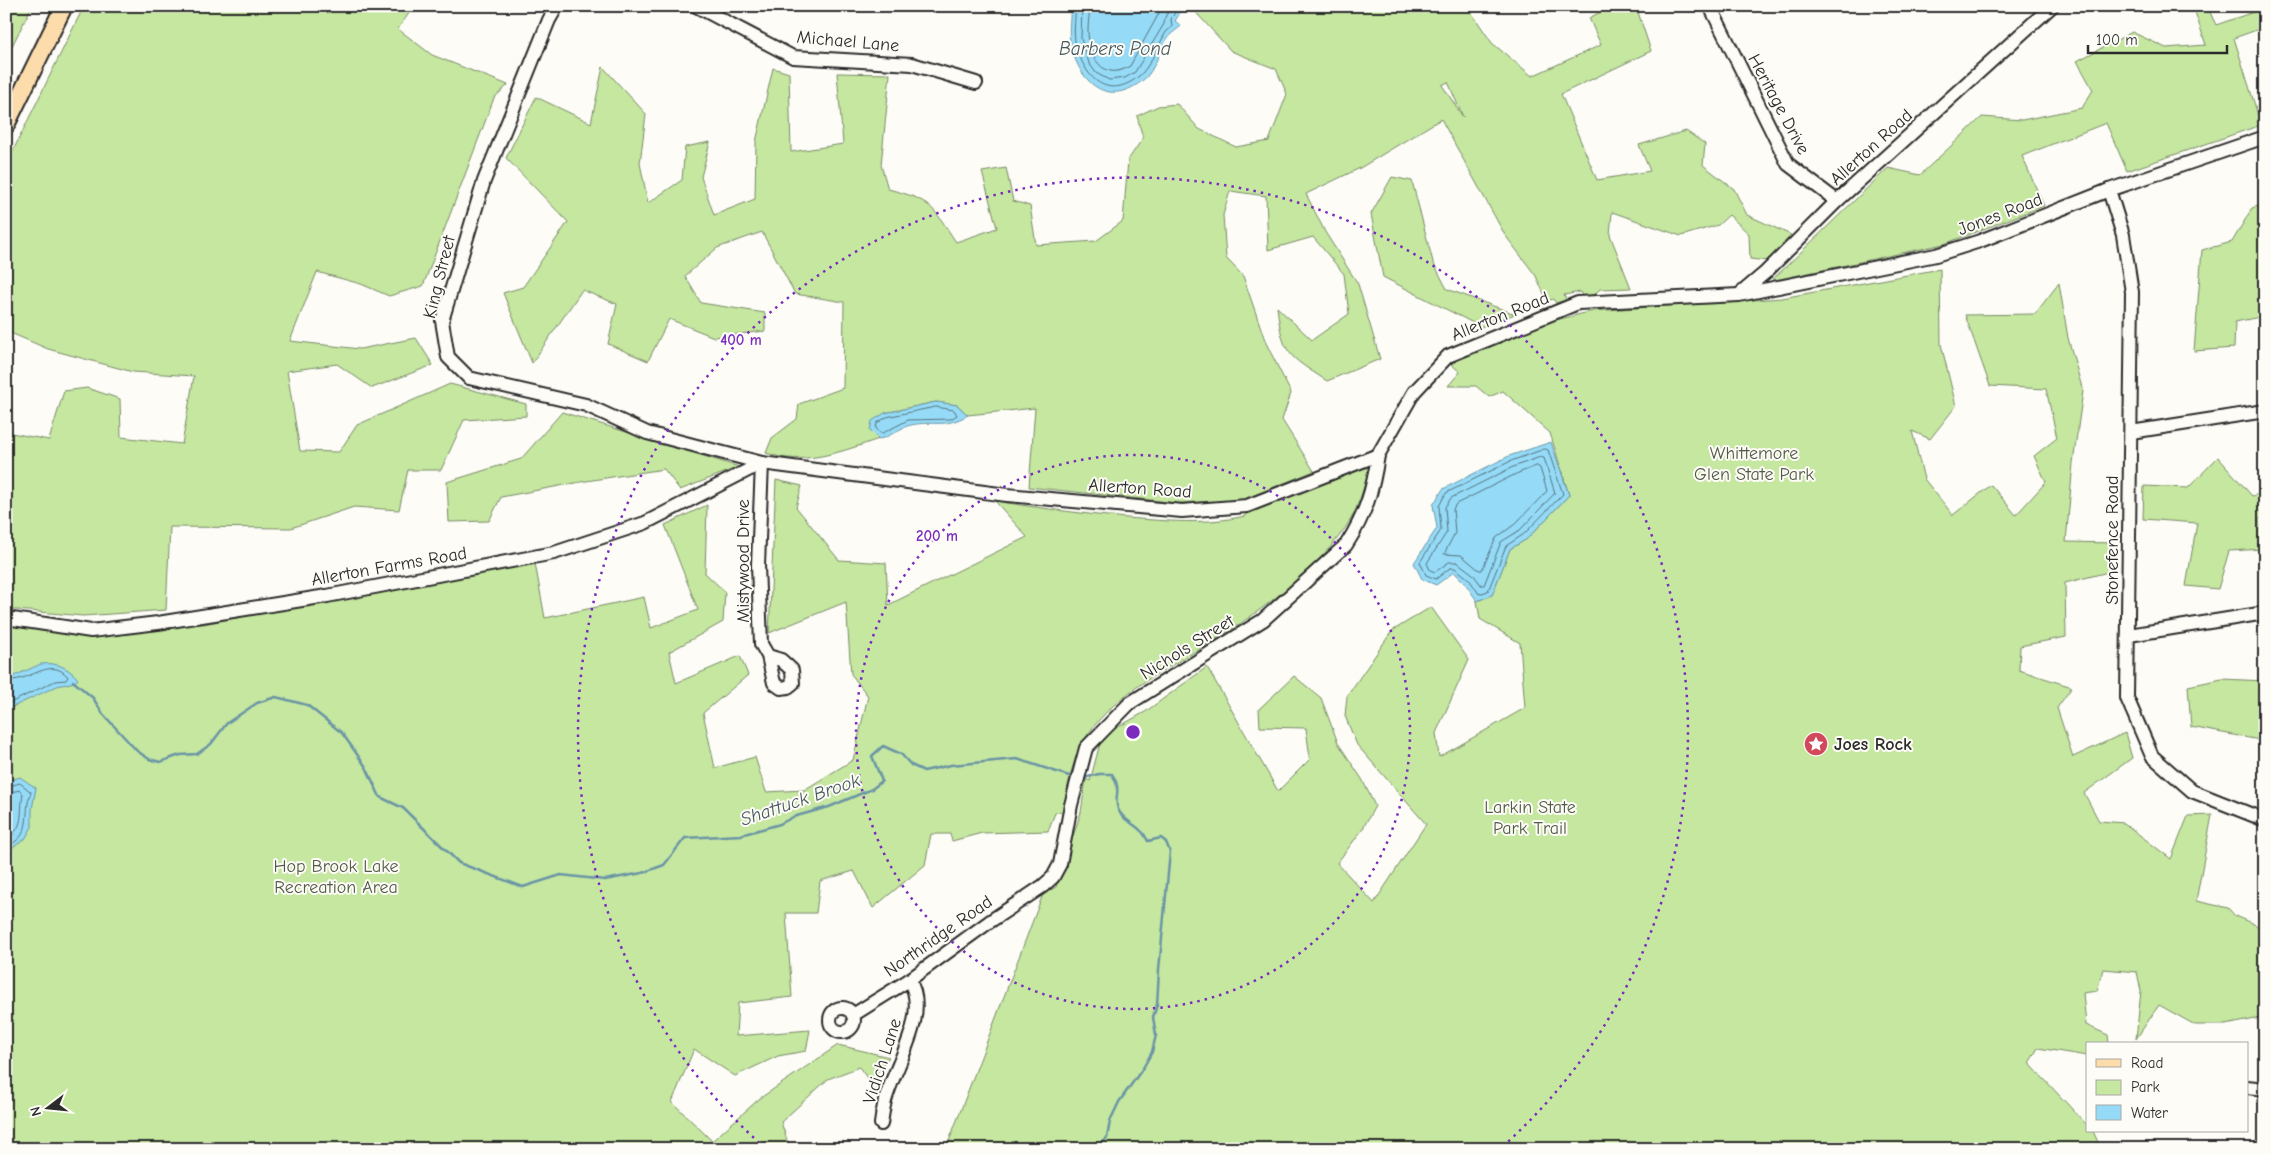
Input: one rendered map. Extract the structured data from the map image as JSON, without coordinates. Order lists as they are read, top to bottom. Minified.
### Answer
{"streets":{"street":["Michael Lane","Heritage Drive","Allerton Road","Jones Road","King Street","Stonefence Road","Mistywood Drive","Allerton Farms Road","Nichols Street","Northridge Road","Vidich Lane"]},"crossings":[["Heritage Drive","Allerton Road"],["Allerton Road","Jones Road"],["Allerton Road","King Street"],["Allerton Road","Mistywood Drive"],["Allerton Road","Allerton Farms Road"],["Allerton Road","Nichols Street"],["Jones Road","Stonefence Road"],["King Street","Mistywood Drive"],["King Street","Allerton Farms Road"],["Mistywood Drive","Allerton Farms Road"],["Nichols Street","Northridge Road"],["Northridge Road","Vidich Lane"]],"water":["Barbers Pond","Shattuck Brook"],"parks":["Whittemore Glen State Park","Larkin State Park Trail","Hop Brook Lake Recreation Area"],"places":{"place":["Joes Rock"]},"legend":["Road","Park","Water"],"scale_bar":"100 m","north":"left","rings":["400 m","200 m"]}
